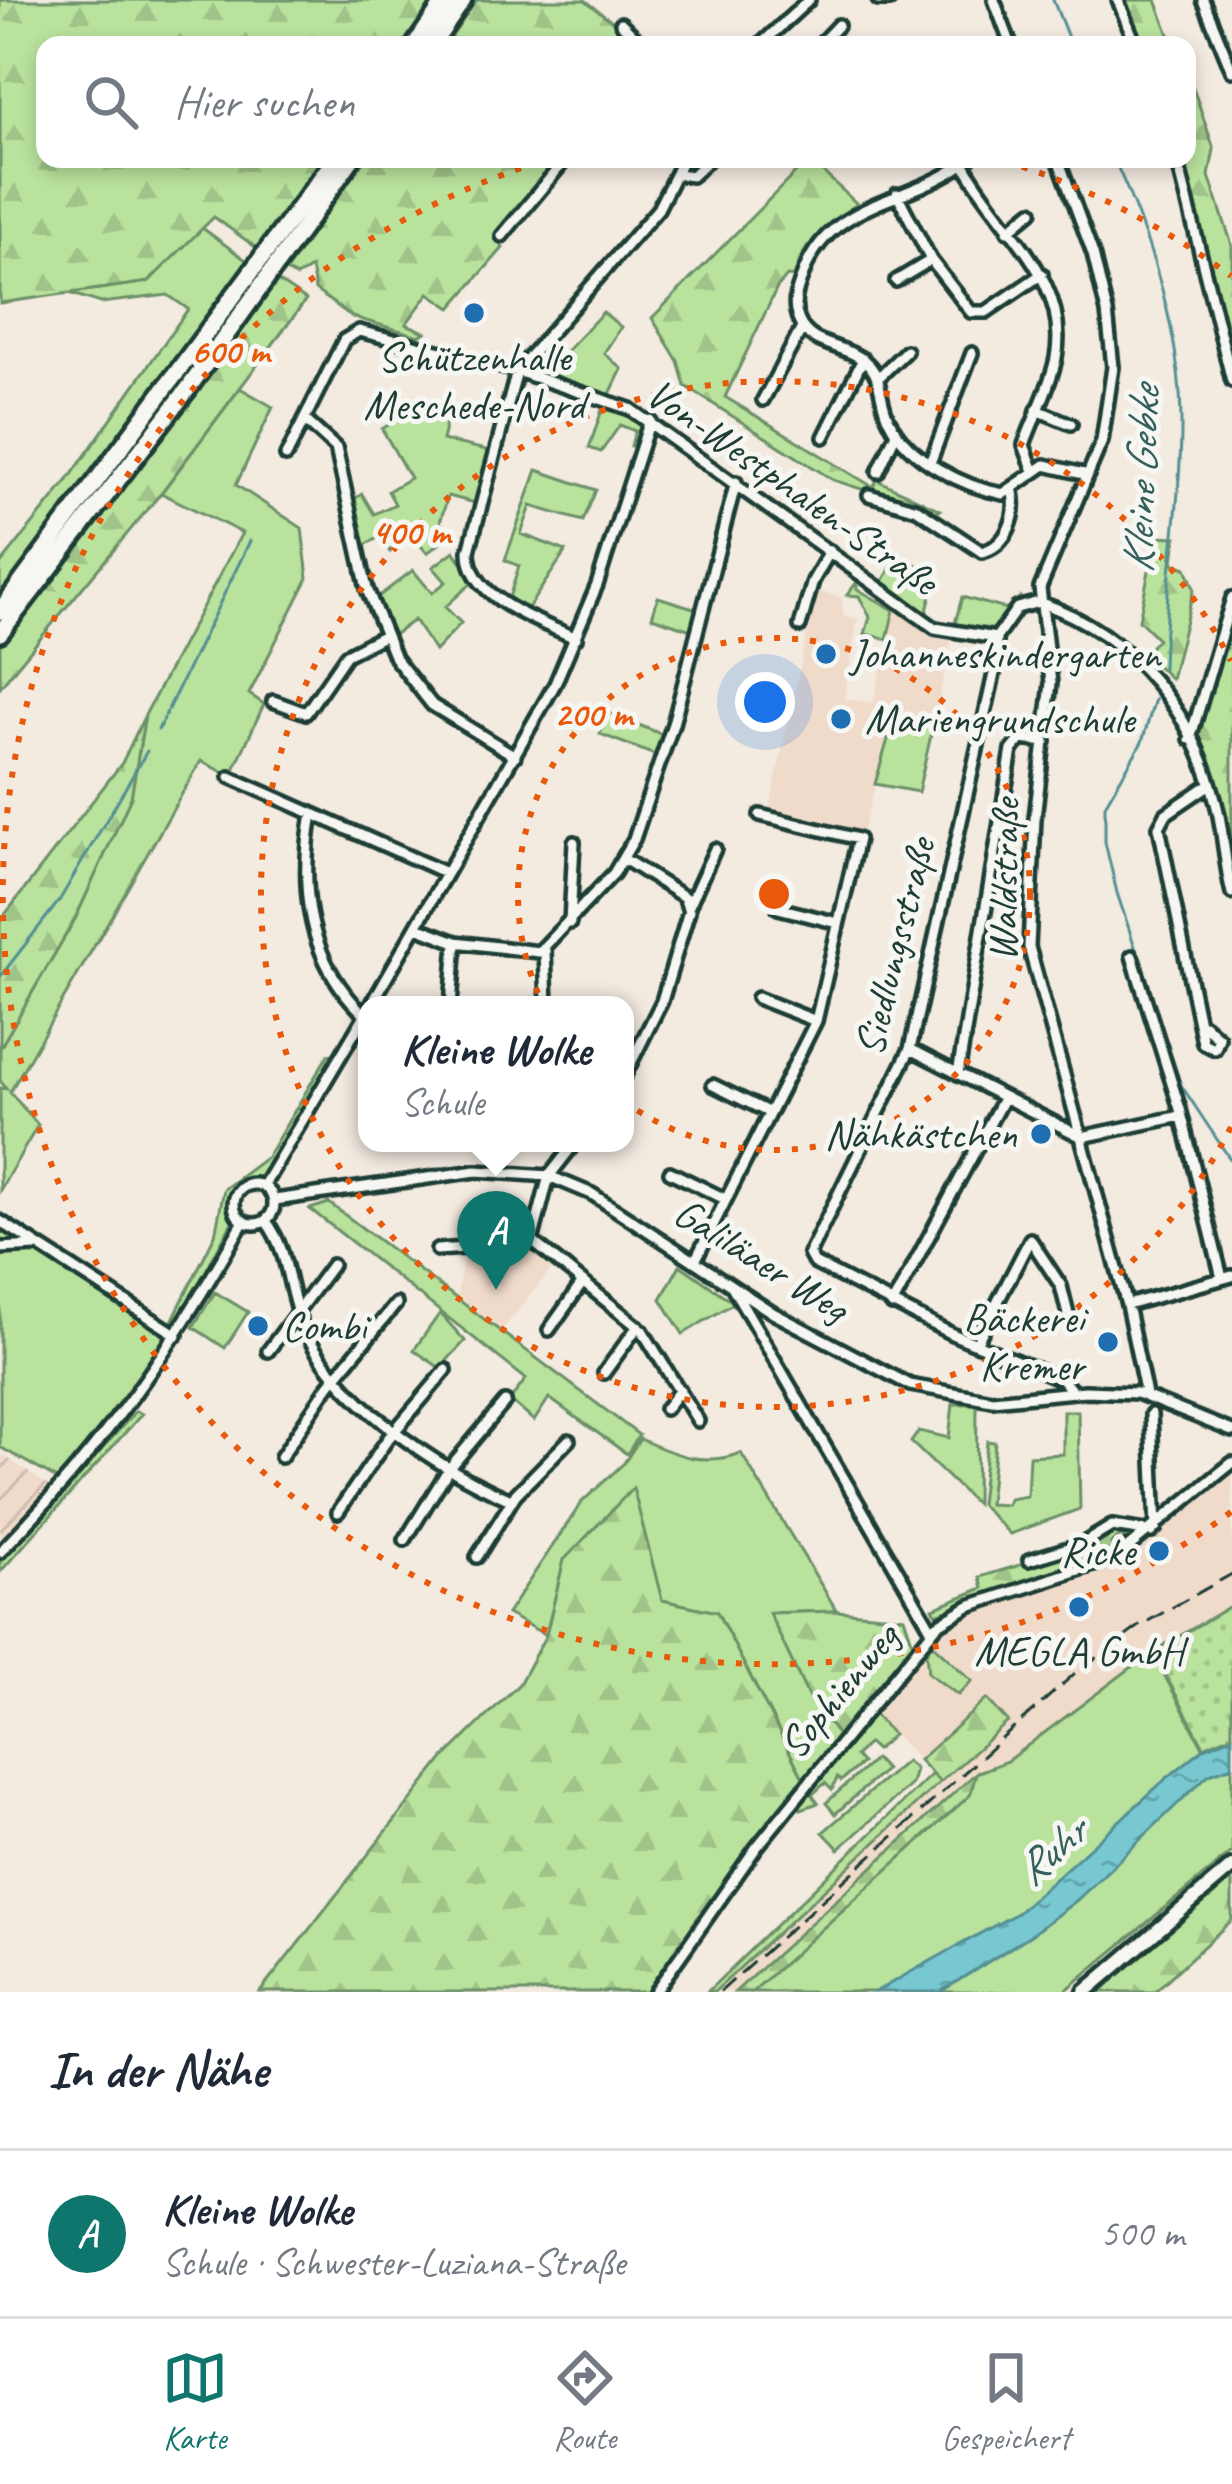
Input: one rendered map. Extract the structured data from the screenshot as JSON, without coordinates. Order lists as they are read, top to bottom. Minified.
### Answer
{"streets":{"street":["Von-Westphalen-Straße","Waldstraße","Siedlungsstraße","Galiläaer Weg","Sophienweg"]},"crossings":[["Von-Westphalen-Straße","Siedlungsstraße"]],"water":["Kleine Gebke","Ruhr"],"places":["Schützenhalle Meschede-Nord","Johanneskindergarten","Mariengrundschule","Nähkästchen","Combi","Bäckerei Kremer","Ricke","MEGLA GmbH"],"page":{"search":"Hier suchen","popup":["Kleine Wolke","Schule"],"pins":"A","heading":"In der Nähe","list":[{"mark":"A","name":"Kleine Wolke","note":"Schule · Schwester-Luziana-Straße","value":"500 m"}],"nav":["Karte","Route","Gespeichert"]},"rings":["600 m","400 m","200 m"]}
